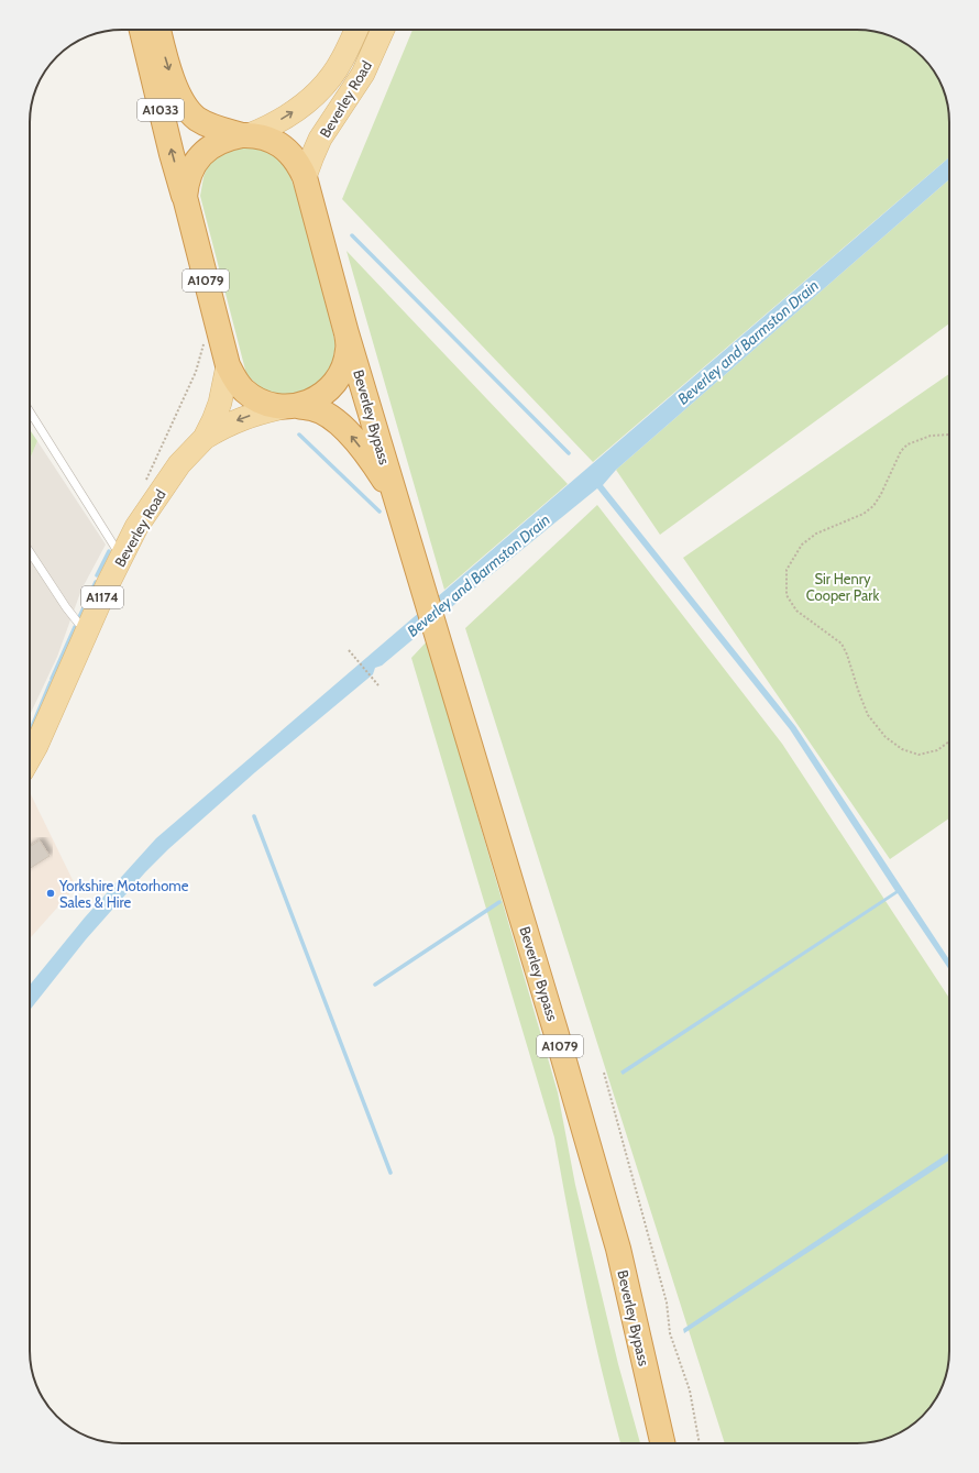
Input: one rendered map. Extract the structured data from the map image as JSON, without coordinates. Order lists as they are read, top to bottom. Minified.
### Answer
{"streets":{"highway":["A1033","A1079","Beverley Bypass"],"main road":["Beverley Road","A1174"]},"crossings":[["Beverley Road","A1033"],["Beverley Road","A1079"],["Beverley Road","Beverley Bypass"],["A1033","A1079"],["A1079","Beverley Bypass"]],"water":["Beverley and Barmston Drain"],"parks":["Sir Henry Cooper Park"],"places":["Yorkshire Motorhome Sales & Hire"]}
